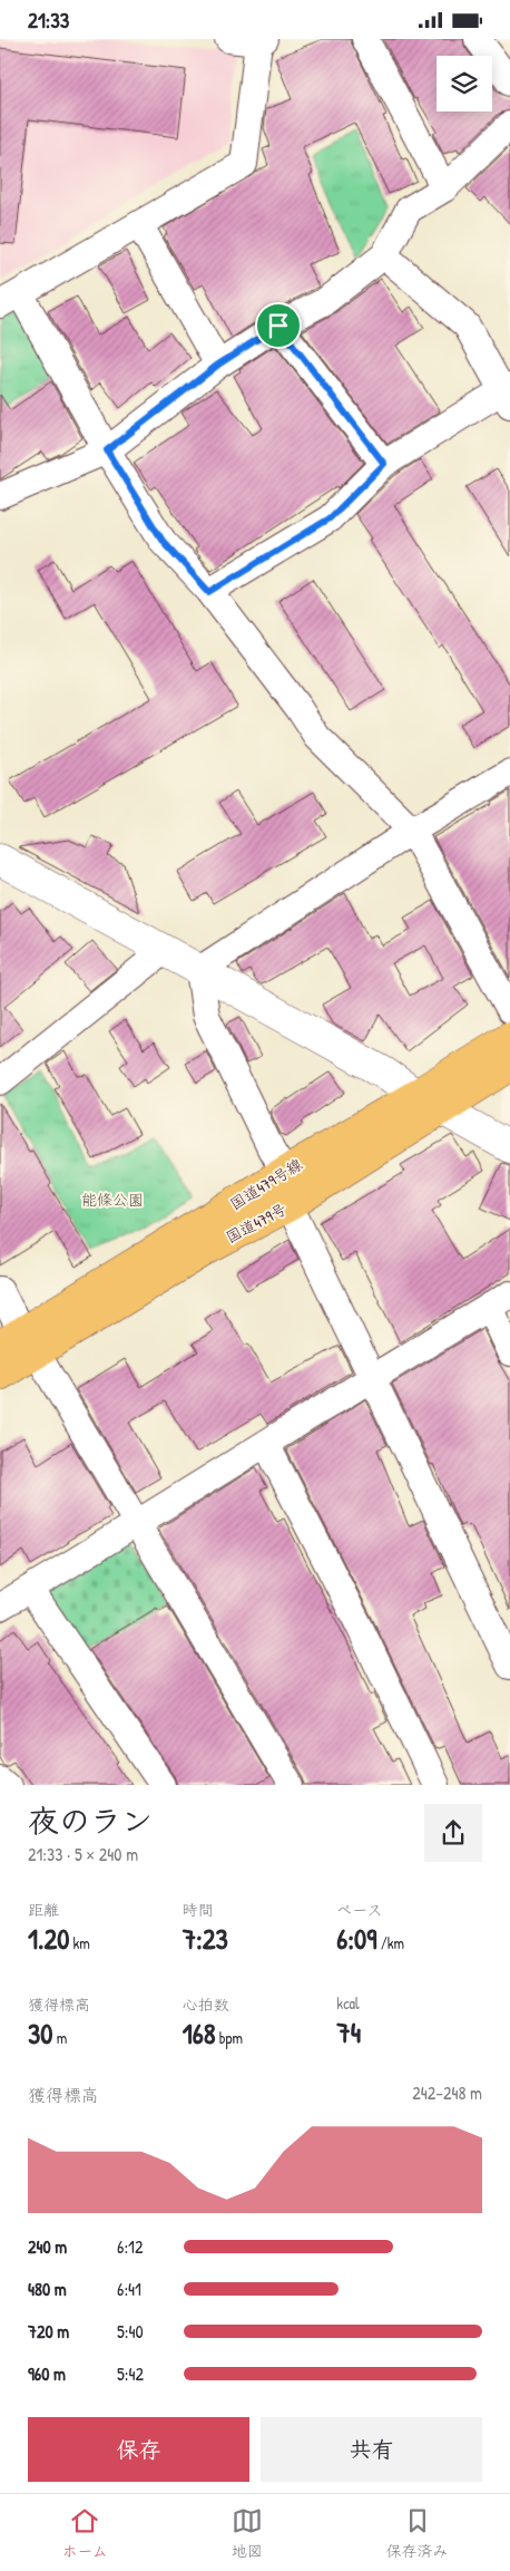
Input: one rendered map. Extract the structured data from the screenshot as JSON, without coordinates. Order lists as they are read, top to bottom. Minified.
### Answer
{"streets":{"highway":["国道479号線","国道479号"]},"crossings":[["国道479号線","国道479号"]],"parks":["能條公園"],"page":{"status":"21:33","heading":["夜のラン","21:33 · 5 × 240 m"],"stats":[["距離","1.20 km"],["時間","7:23"],["ペース","6:09 /km"],["獲得標高","30 m"],["心拍数","168 bpm"],["kcal","74"]],"chart":["獲得標高","242–248 m"],"list":[{"name":"240 m","note":"6:12"},{"name":"480 m","note":"6:41"},{"name":"720 m","note":"5:40"},{"name":"960 m","note":"5:42"}],"buttons":["保存","共有"],"tabs":["ホーム","地図","保存済み"]}}
